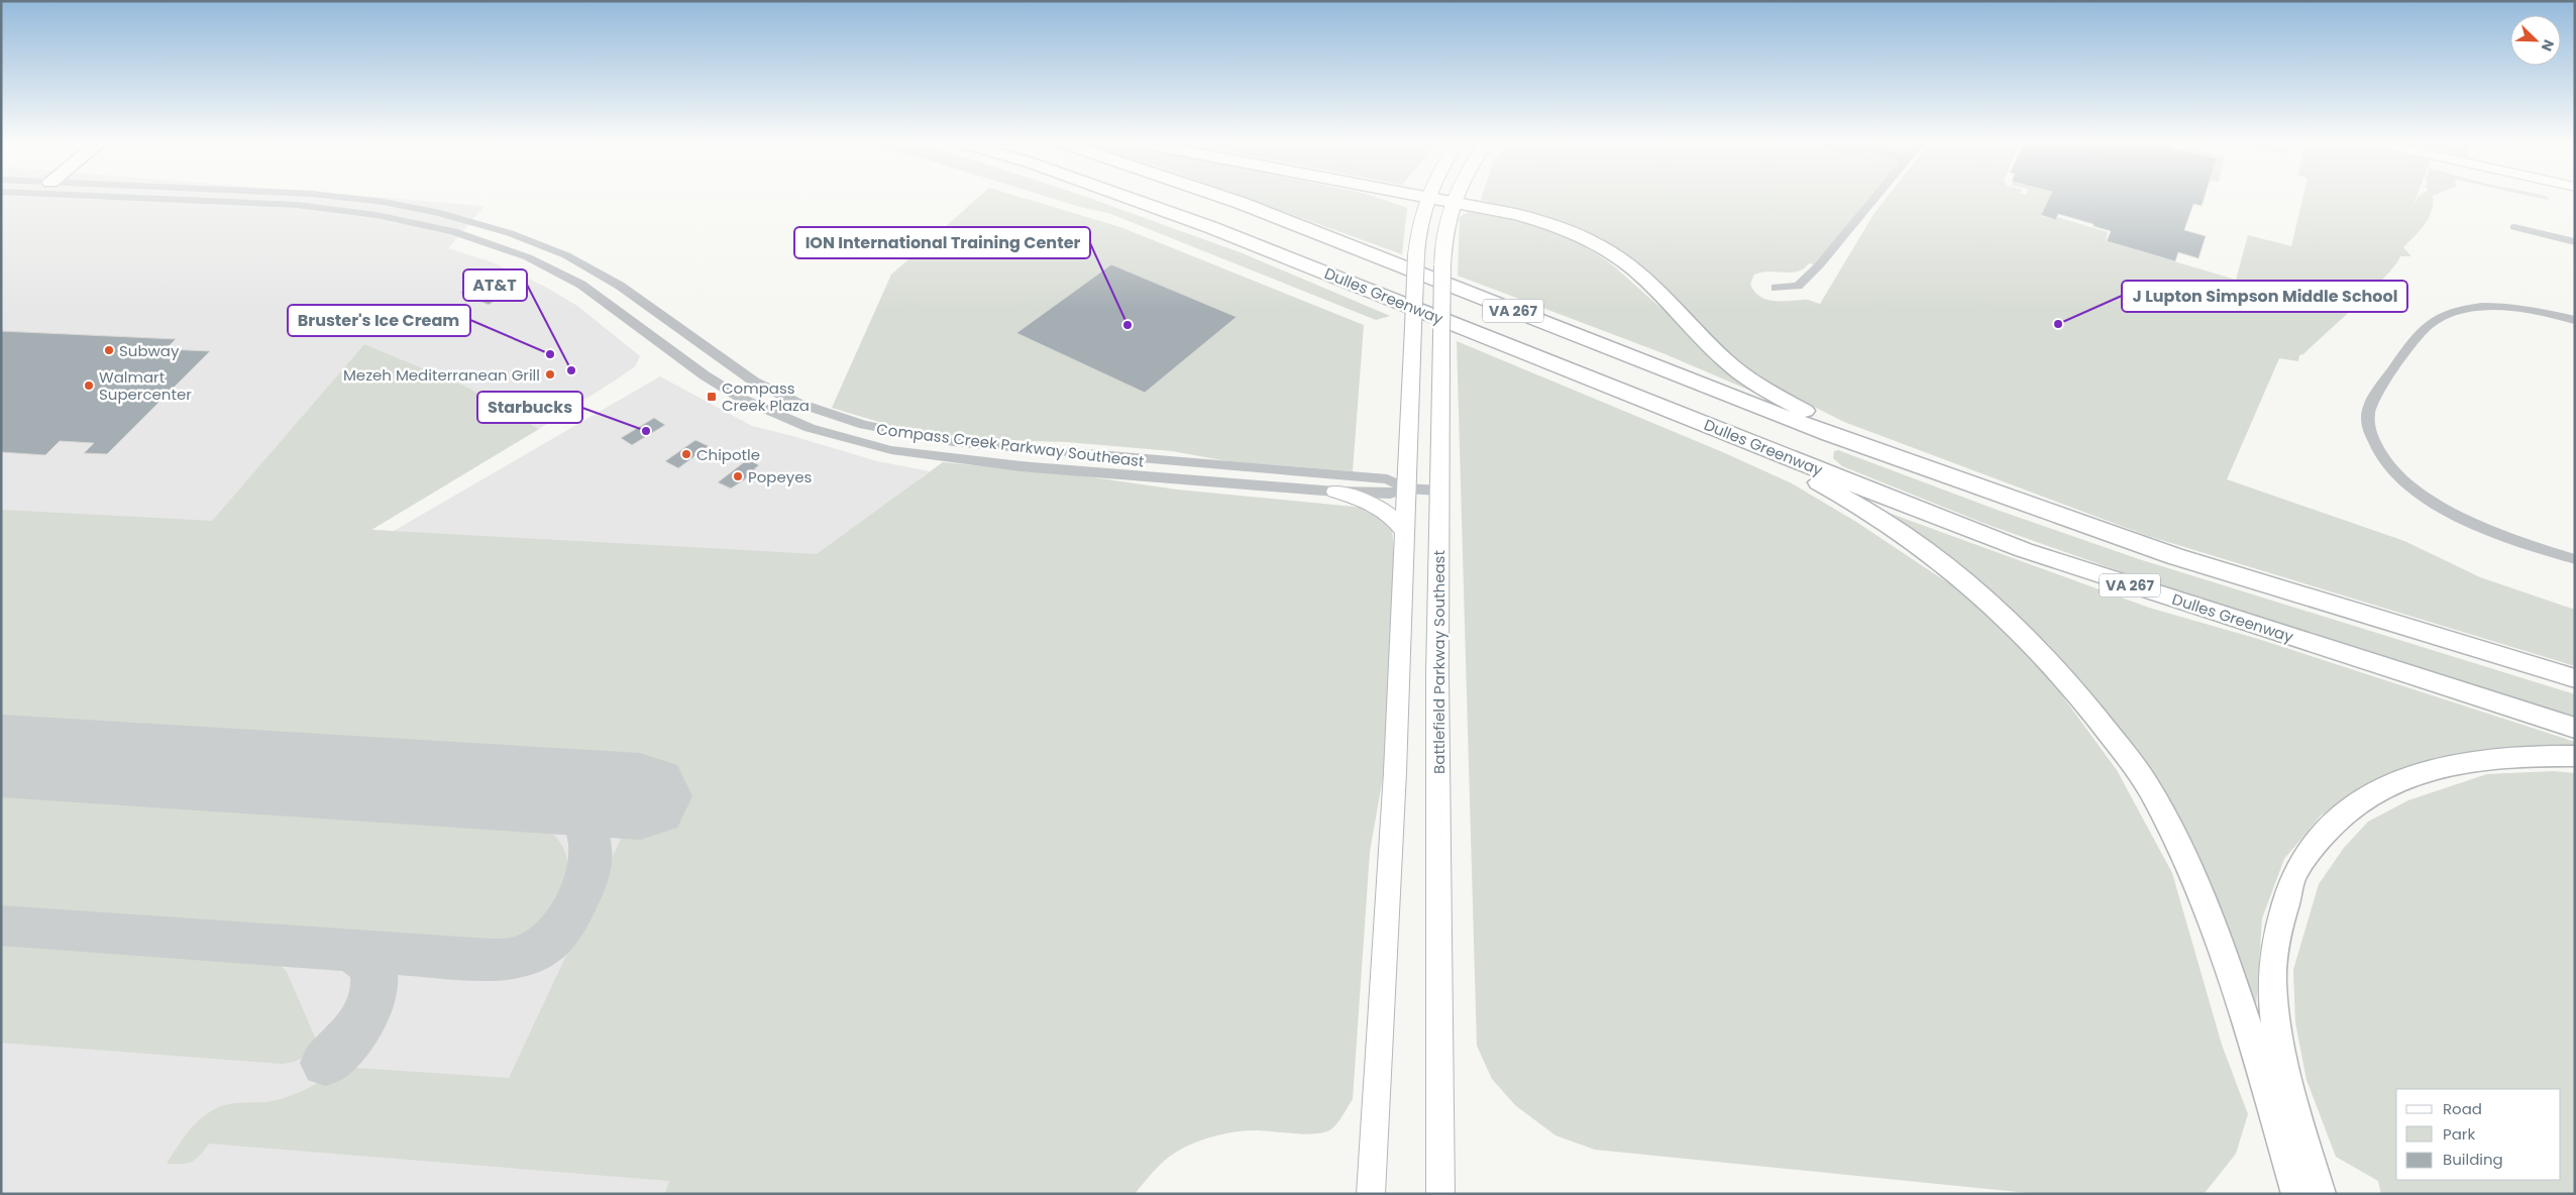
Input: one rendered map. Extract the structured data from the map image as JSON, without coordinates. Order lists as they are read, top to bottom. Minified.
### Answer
{"streets":{"highway":["Dulles Greenway","VA 267"],"main road":["Battlefield Parkway Southeast"],"street":["Compass Creek Parkway Southeast"]},"crossings":[["Compass Creek Parkway Southeast","Battlefield Parkway Southeast"]],"places":{"other":["J Lupton Simpson Middle School","ION International Training Center","Subway","Bruster's Ice Cream","AT&T","Mezeh Mediterranean Grill","Walmart Supercenter","Starbucks","Chipotle","Popeyes"],"transit":["Compass Creek Plaza"]},"legend":["Road","Park","Building"],"north":"bottom right"}
